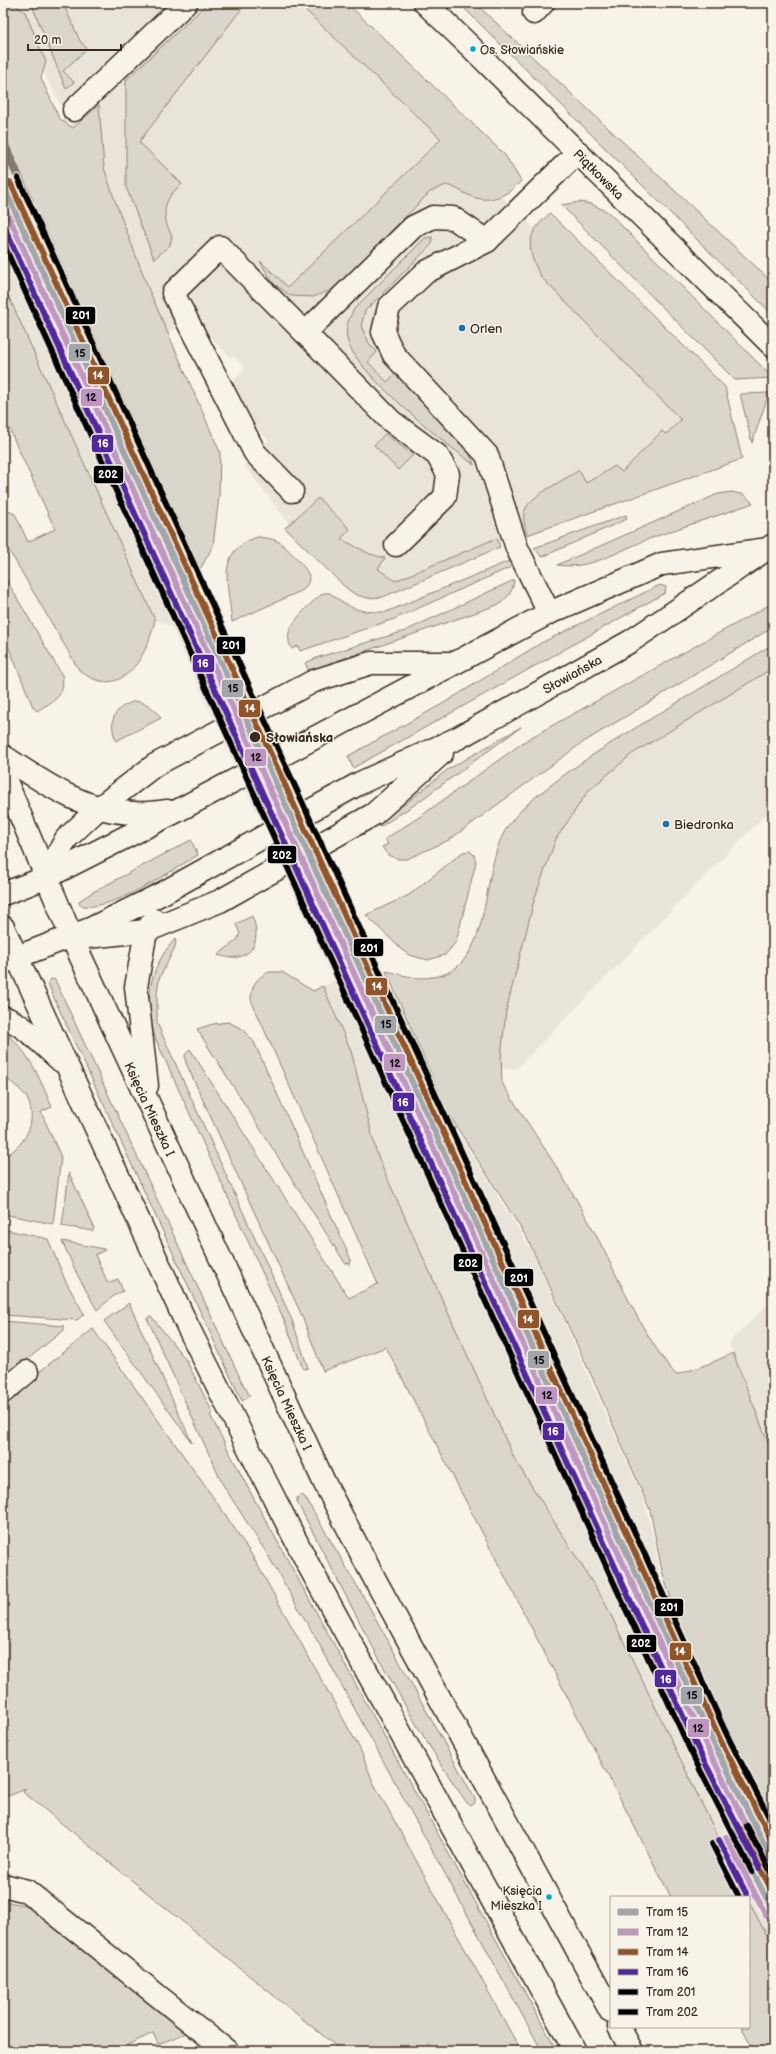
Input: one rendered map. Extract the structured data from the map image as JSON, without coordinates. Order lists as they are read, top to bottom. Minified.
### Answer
{"streets":{"street":["Piątkowska","Słowiańska","Księcia Mieszka I"]},"crossings":[["Słowiańska","Księcia Mieszka I"]],"places":["Os. Słowiańskie","Orlen","Słowiańska","Biedronka","Księcia Mieszka I"],"lines":["tram line 201","tram line 14","tram line 15","tram line 12","tram line 16","tram line 202"],"legend":["Tram 15","Tram 12","Tram 14","Tram 16","Tram 201","Tram 202"],"scale_bar":"20 m"}
